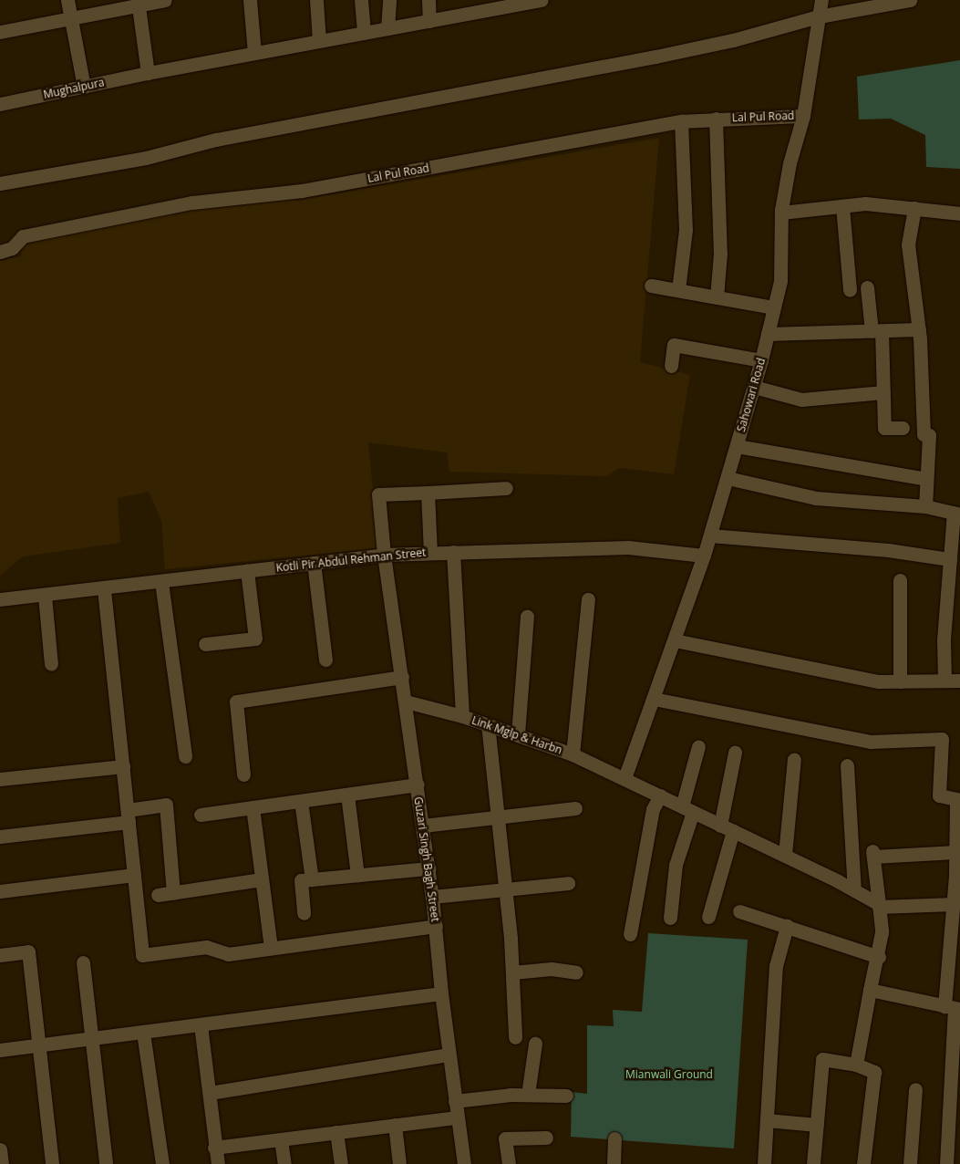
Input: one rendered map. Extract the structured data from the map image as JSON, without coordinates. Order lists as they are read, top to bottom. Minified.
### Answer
{"streets":{"street":["Mughalpura","Lal Pul Road","Sahowari Road","Kotli Pir Abdul Rehman Street","Link Mglp & Harbn","Guzari Singh Bagh Street"]},"crossings":[["Lal Pul Road","Sahowari Road"],["Sahowari Road","Kotli Pir Abdul Rehman Street"],["Sahowari Road","Link Mglp & Harbn"],["Kotli Pir Abdul Rehman Street","Guzari Singh Bagh Street"],["Link Mglp & Harbn","Guzari Singh Bagh Street"]],"parks":["Mianwali Ground"]}
